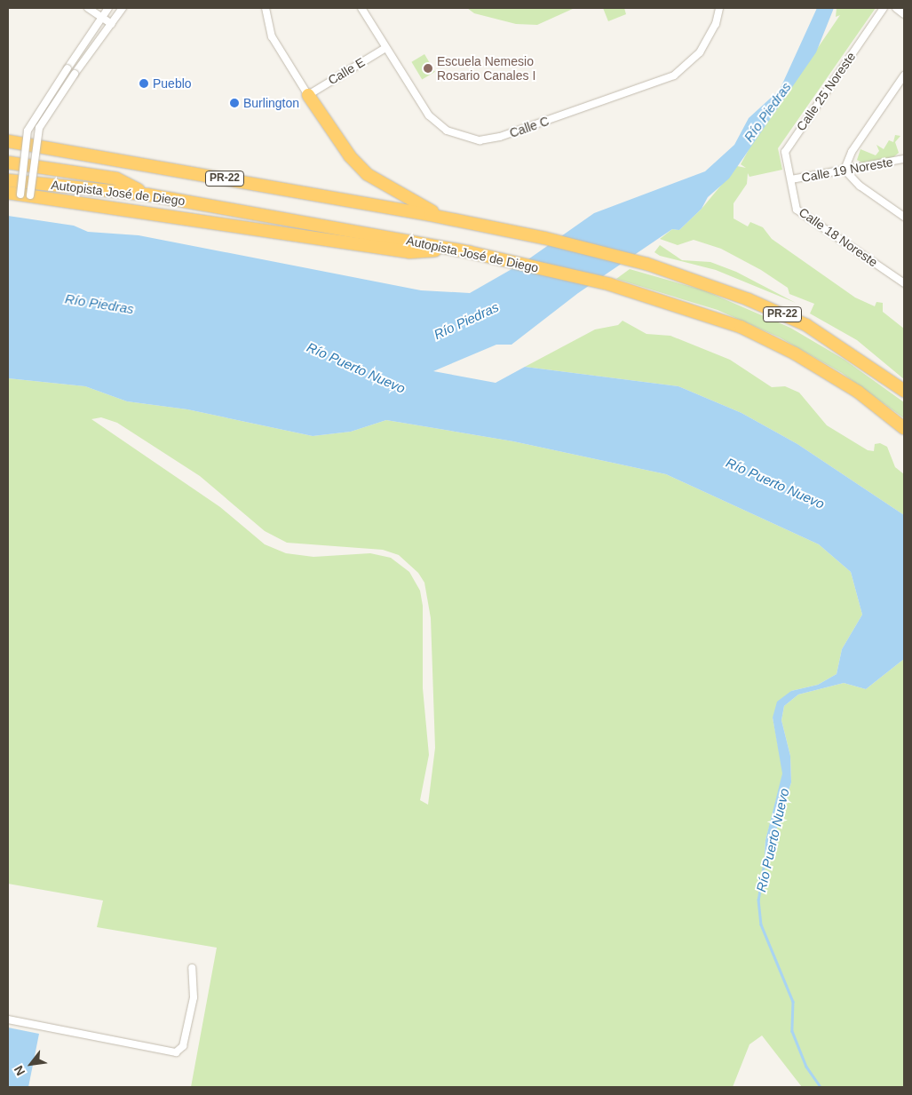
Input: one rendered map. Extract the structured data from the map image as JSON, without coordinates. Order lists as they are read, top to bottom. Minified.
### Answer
{"streets":{"highway":["PR-22","Autopista José de Diego"],"street":["Calle E","Calle 25 Noreste","Calle C","Calle 19 Noreste","Calle 18 Noreste"]},"crossings":[["Calle E","Calle C"],["Calle 25 Noreste","Calle 19 Noreste"],["Calle 25 Noreste","Calle 18 Noreste"],["Calle 19 Noreste","Calle 18 Noreste"]],"water":["Río Piedras","Río Puerto Nuevo"],"places":["Escuela Nemesio Rosario Canales I","Pueblo","Burlington"],"north":"bottom left"}
